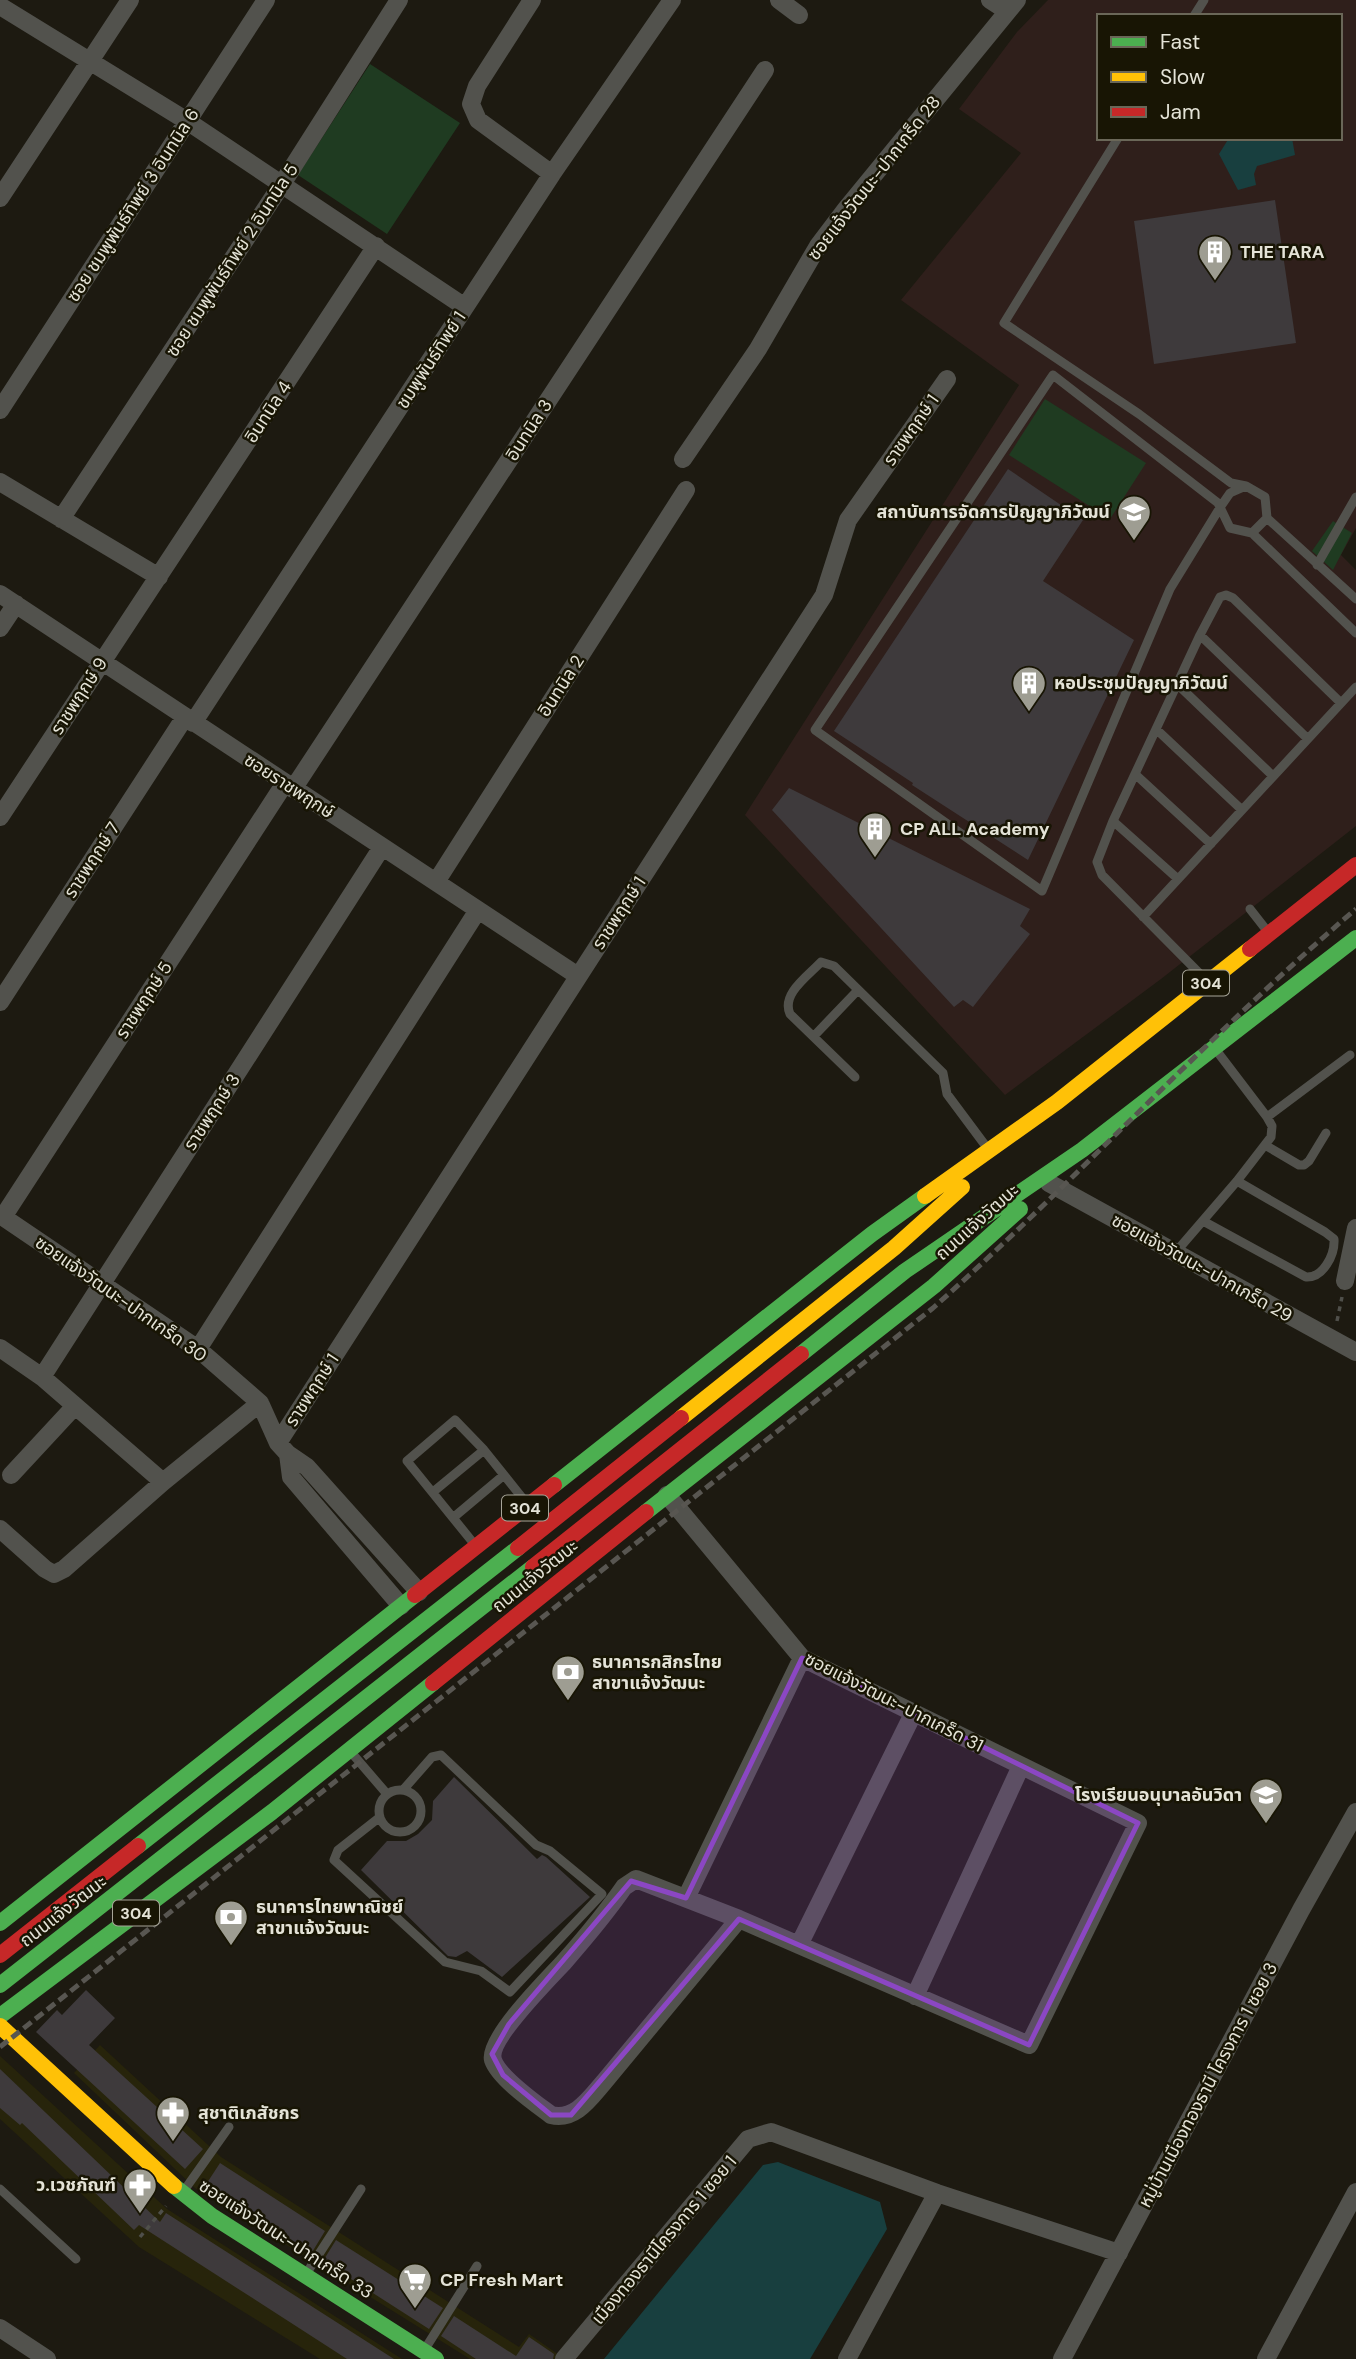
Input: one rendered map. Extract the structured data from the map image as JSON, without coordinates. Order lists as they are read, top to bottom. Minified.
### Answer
{"streets":{"main road":["304","ถนนแจ้งวัฒนะ","ซอยแจ้งวัฒนะ-ปากเกร็ด 33"],"street":["ซอยแจ้งวัฒนะ-ปากเกร็ด 28","ซอย ชมพูพันธ์ทิพย์ 3 อินทนิล 6","ซอย ชมพูพันธ์ทิพย์ 2 อินทนิล 5","ชมพูพันธ์ทิพย์ 1","อินทนิล 4","อินทนิล 3","ราชพฤกษ์ 1","อินทนิล 2","ราชพฤกษ์ 9","ซอยราชพฤกษ์","ราชพฤกษ์ 7","ราชพฤกษ์ 5","ราชพฤกษ์ 3","ซอยแจ้งวัฒนะ-ปากเกร็ด 29","ซอยแจ้งวัฒนะ-ปากเกร็ด 30","ซอยแจ้งวัฒนะ-ปากเกร็ด 31","หมู่บ้านเมืองทองธานี โครงการ 1 ซอย 3","เมืองทองธานีโครงการ 1 ซอย 1"]},"crossings":[["ชมพูพันธ์ทิพย์ 1","ซอยราชพฤกษ์"],["ชมพูพันธ์ทิพย์ 1","ราชพฤกษ์ 7"],["อินทนิล 4","ราชพฤกษ์ 9"],["อินทนิล 3","ซอยราชพฤกษ์"],["อินทนิล 3","ราชพฤกษ์ 5"],["ราชพฤกษ์ 1","ซอยราชพฤกษ์"],["ราชพฤกษ์ 1","ซอยแจ้งวัฒนะ-ปากเกร็ด 30"],["อินทนิล 2","ซอยราชพฤกษ์"],["ราชพฤกษ์ 9","ซอยราชพฤกษ์"],["ซอยราชพฤกษ์","ราชพฤกษ์ 7"],["ซอยราชพฤกษ์","ราชพฤกษ์ 5"],["ซอยราชพฤกษ์","ราชพฤกษ์ 3"],["ราชพฤกษ์ 5","ซอยแจ้งวัฒนะ-ปากเกร็ด 30"],["ราชพฤกษ์ 3","ซอยแจ้งวัฒนะ-ปากเกร็ด 30"],["ถนนแจ้งวัฒนะ","ซอยแจ้งวัฒนะ-ปากเกร็ด 29"],["ถนนแจ้งวัฒนะ","ซอยแจ้งวัฒนะ-ปากเกร็ด 30"],["ถนนแจ้งวัฒนะ","ซอยแจ้งวัฒนะ-ปากเกร็ด 31"]],"places":{"building":["THE TARA","หอประชุมปัญญาภิวัฒน์","CP ALL Academy"],"school or university":["สถาบันการจัดการปัญญาภิวัฒน์","โรงเรียนอนุบาลอันวิดา"],"bank":["ธนาคารกสิกรไทย สาขาแจ้งวัฒนะ","ธนาคารไทยพาณิชย์ สาขาแจ้งวัฒนะ"],"pharmacy":["สุชาติเภสัชกร","ว.เวชภัณฑ์"],"supermarket":["CP Fresh Mart"]},"legend":["Fast","Slow","Jam"]}
